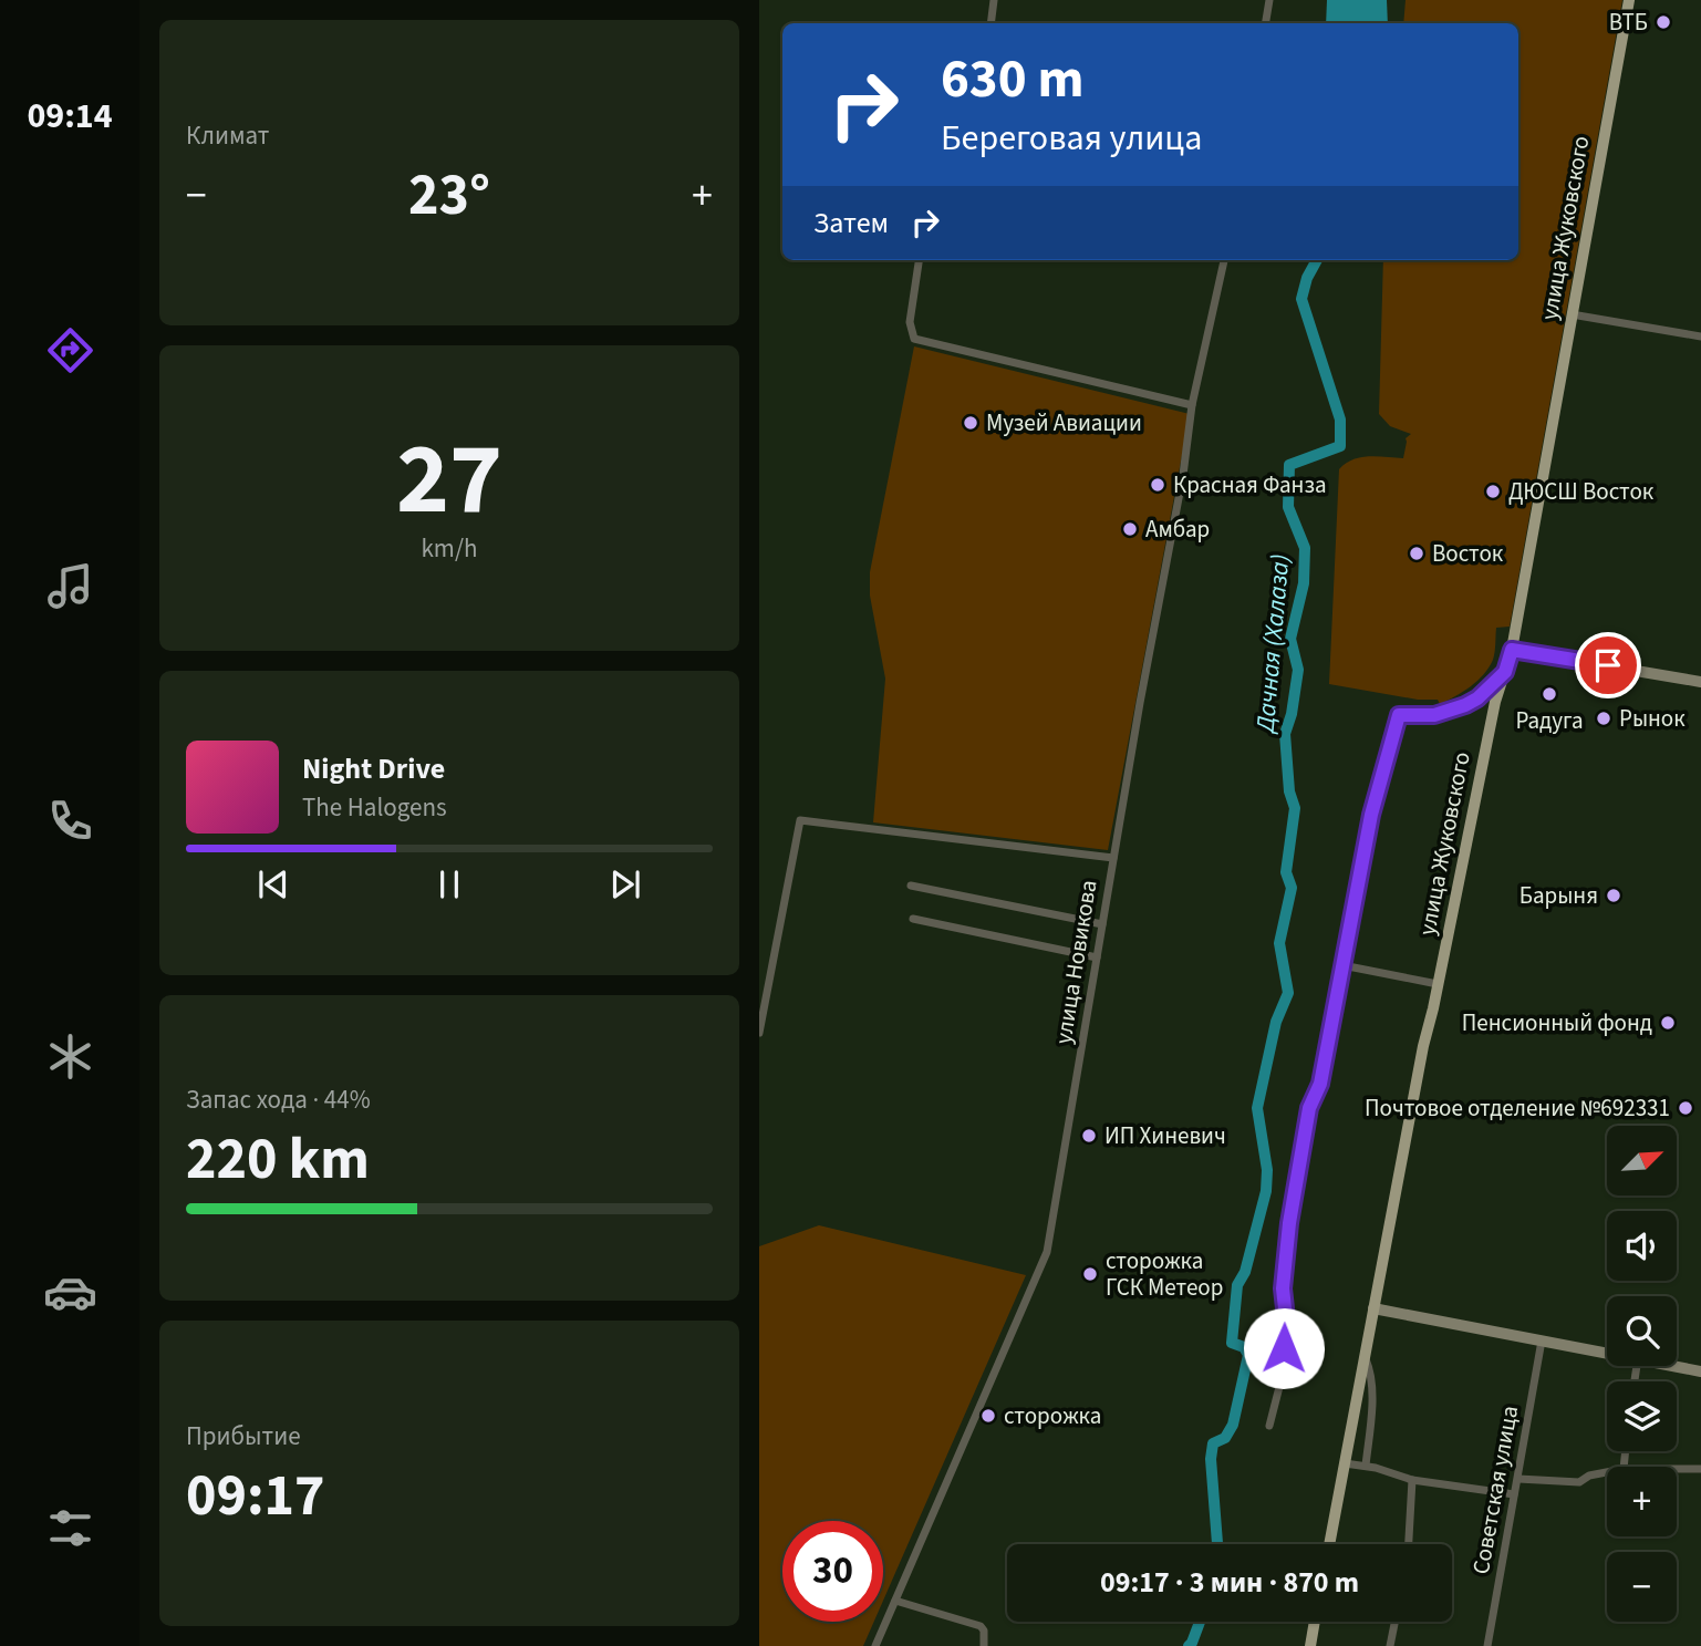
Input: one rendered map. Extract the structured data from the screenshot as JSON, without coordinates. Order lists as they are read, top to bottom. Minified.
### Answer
{"streets":{"main road":["улица Жуковского"],"street":["улица Новикова","Советская улица"]},"water":["Дачная (Халаза)"],"places":["ВТБ","Музей Авиации","Красная Фанза","ДЮСШ Восток","Амбар","Восток","Радуга","Рынок","Барыня","Пенсионный фонд","Почтовое отделение №692331","ИП Хиневич","сторожка ГСК Метеор","сторожка"],"north":"top right","page":{"tabs":"09:14","tile":["Климат",["27","km/h"],["Запас хода · 44%","220 km"],["Прибытие","09:17"]],"turn":["630 m","Береговая улица"],"heat":["−","23°","+"],"then":"Затем","song":["Night Drive","The Halogens"],"map_buttons":["+","−"],"limit":"30","trip":"09:17 · 3 мин · 870 m"}}
